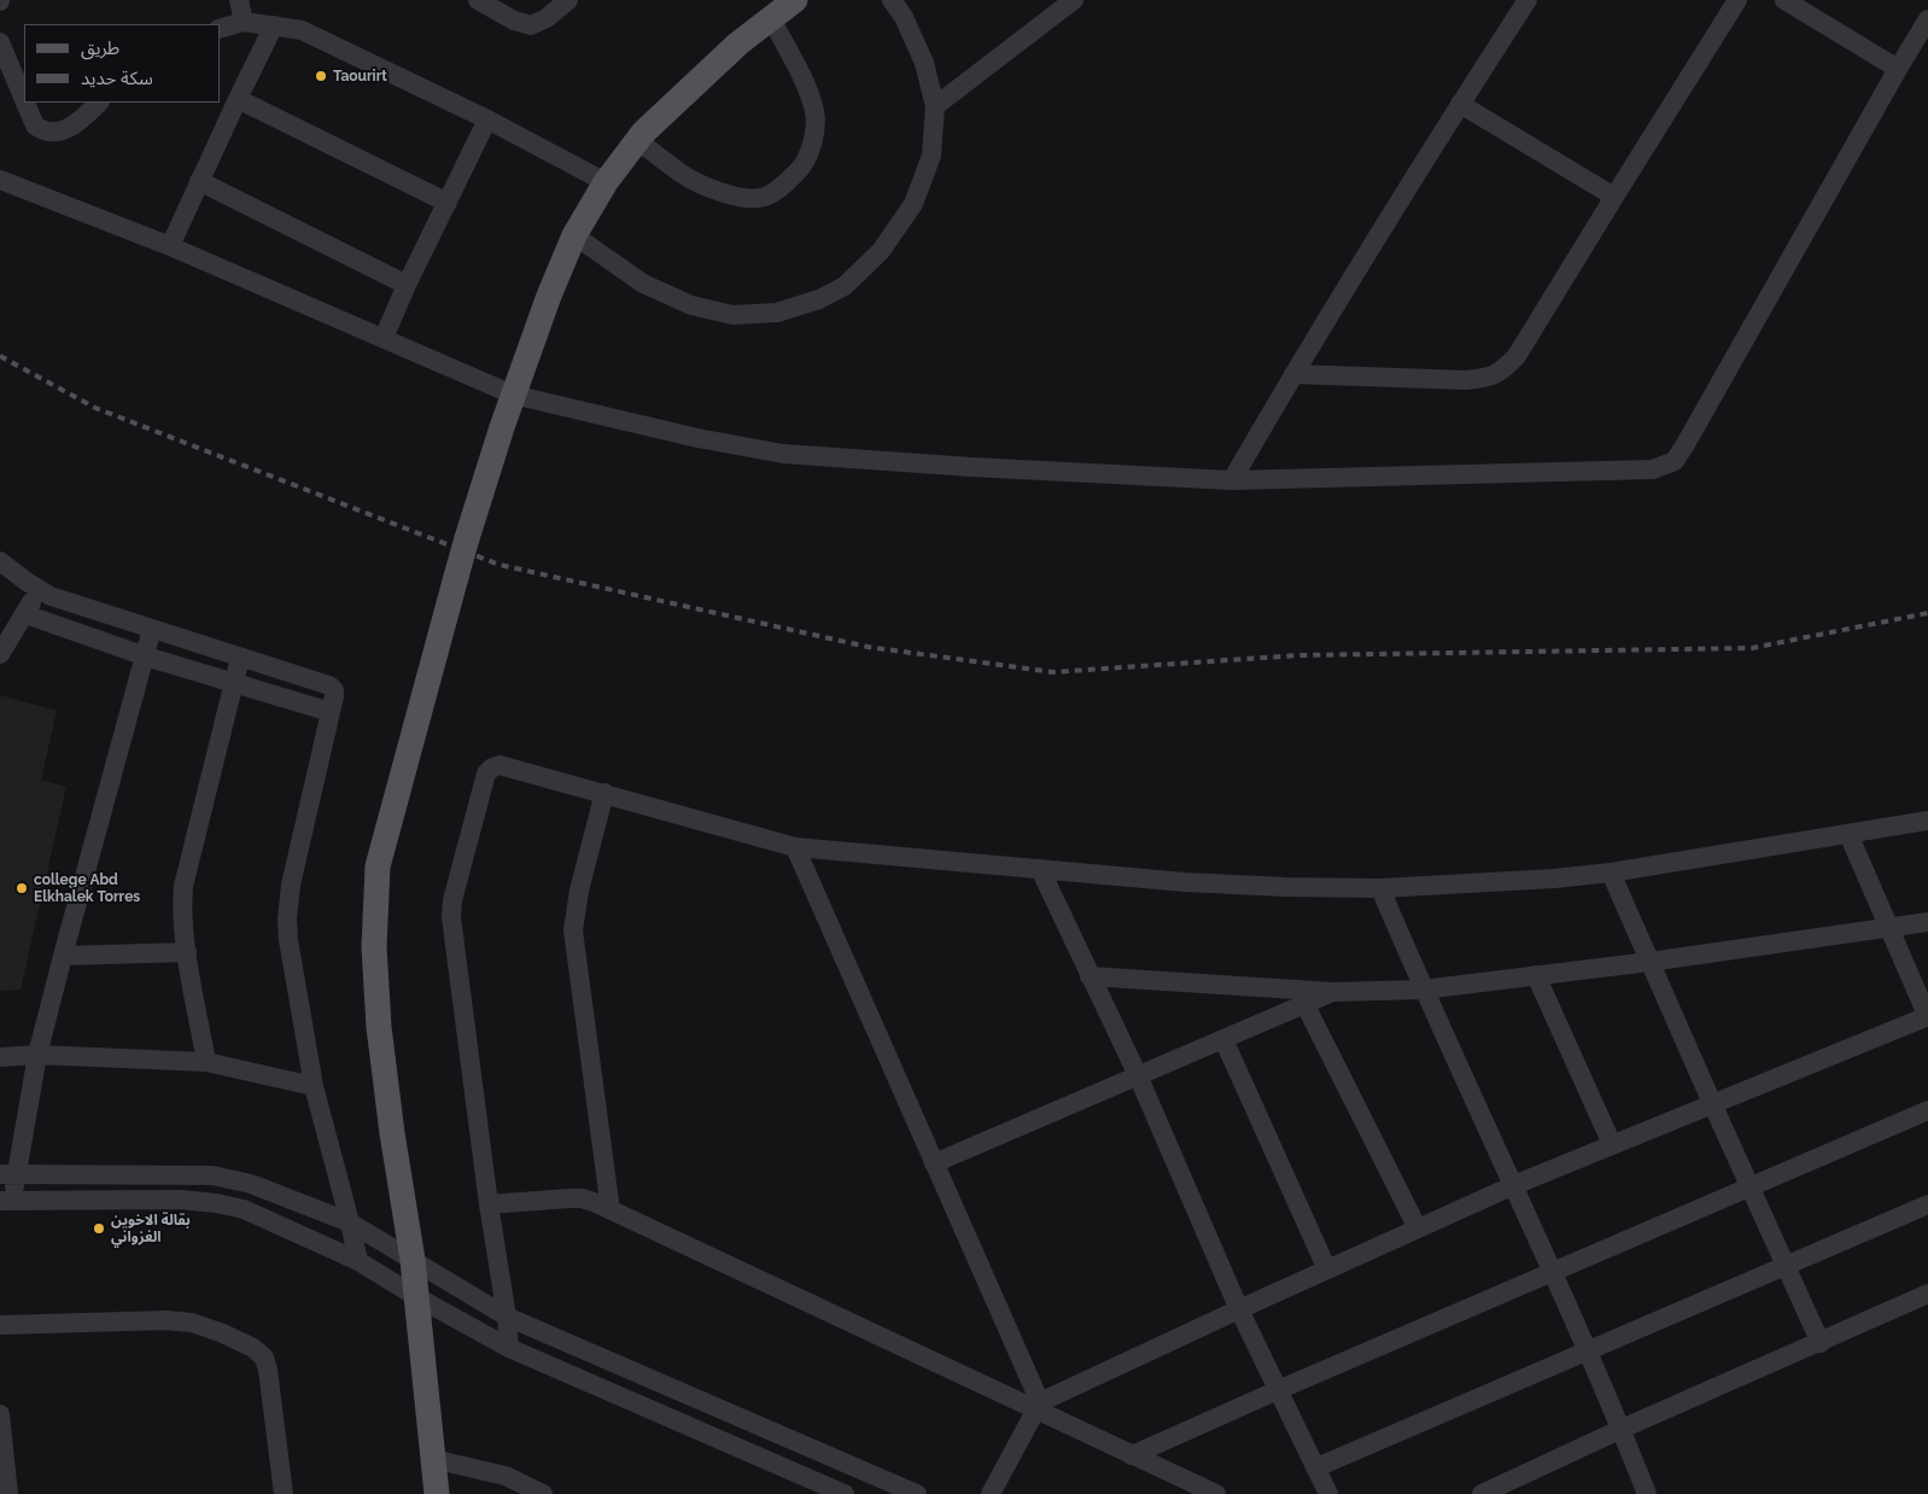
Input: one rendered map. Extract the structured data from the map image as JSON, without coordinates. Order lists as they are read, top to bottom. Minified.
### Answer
{"places":["Taourirt","college Abd Elkhalek Torres","بقالة الاخوين الغزواني"],"legend":["طريق","سكة حديد"]}
